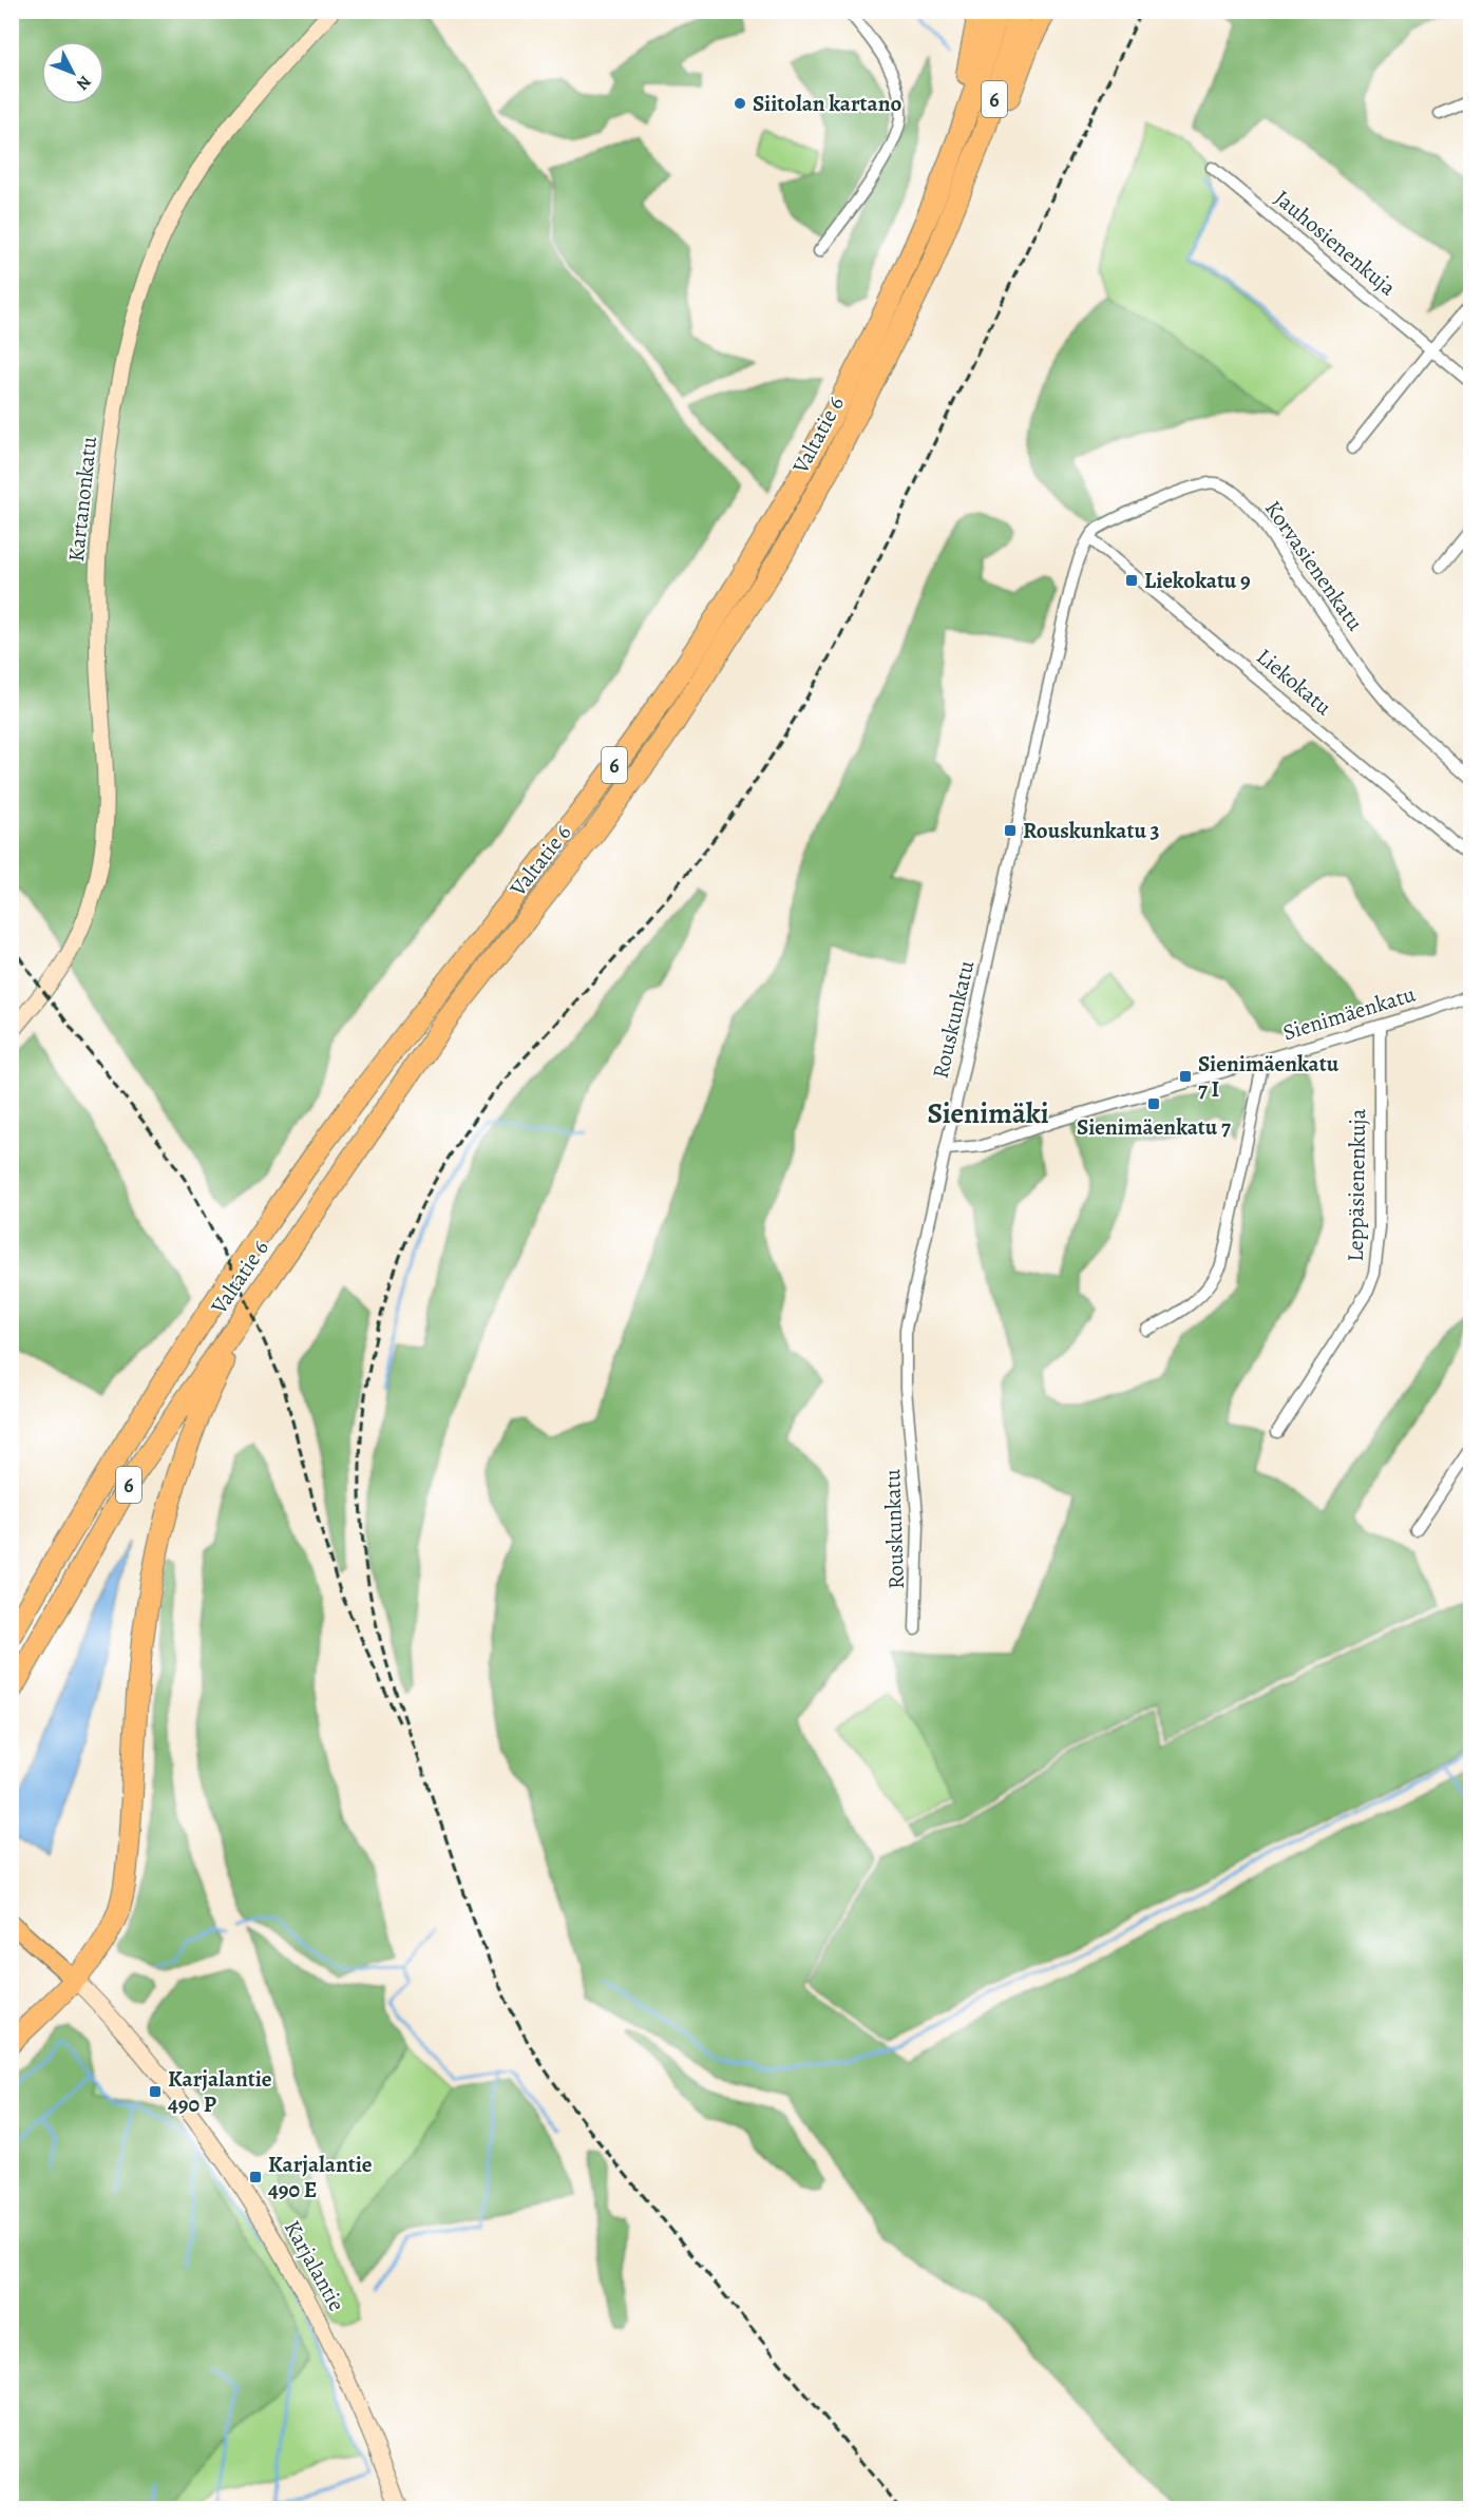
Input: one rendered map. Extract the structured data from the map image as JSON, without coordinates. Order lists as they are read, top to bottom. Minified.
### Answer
{"streets":{"highway":["6","Valtatie 6"],"main road":["Kartanonkatu","Karjalantie"],"street":["Jauhosienenkuja","Korvasienenkatu","Liekokatu","Sienimäenkatu","Rouskunkatu","Leppäsienenkuja"]},"crossings":[["Korvasienenkatu","Liekokatu"],["Korvasienenkatu","Rouskunkatu"],["Liekokatu","Rouskunkatu"],["Sienimäenkatu","Rouskunkatu"],["Sienimäenkatu","Leppäsienenkuja"]],"districts":["Sienimäki"],"places":{"other":["Siitolan kartano"],"transit":["Liekokatu 9","Rouskunkatu 3","Sienimäenkatu 7 I","Sienimäenkatu 7","Karjalantie 490 P","Karjalantie 490 E"]},"north":"bottom right"}
